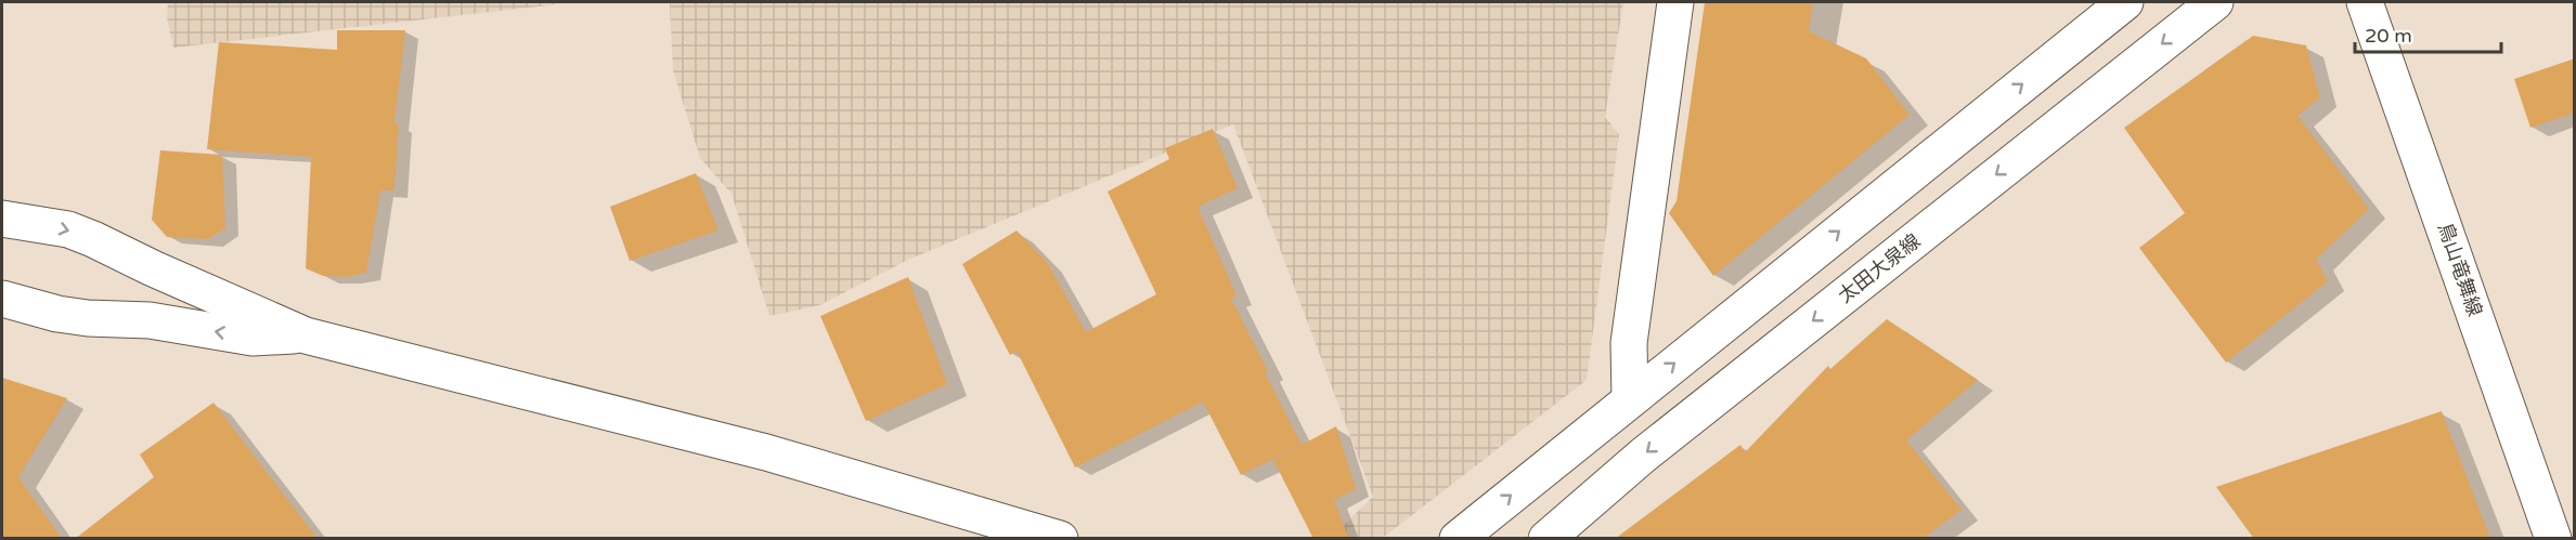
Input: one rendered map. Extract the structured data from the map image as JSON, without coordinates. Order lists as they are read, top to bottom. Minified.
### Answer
{"streets":{"main road":["太田大泉線","鳥山竜舞線"]},"scale_bar":"20 m"}
